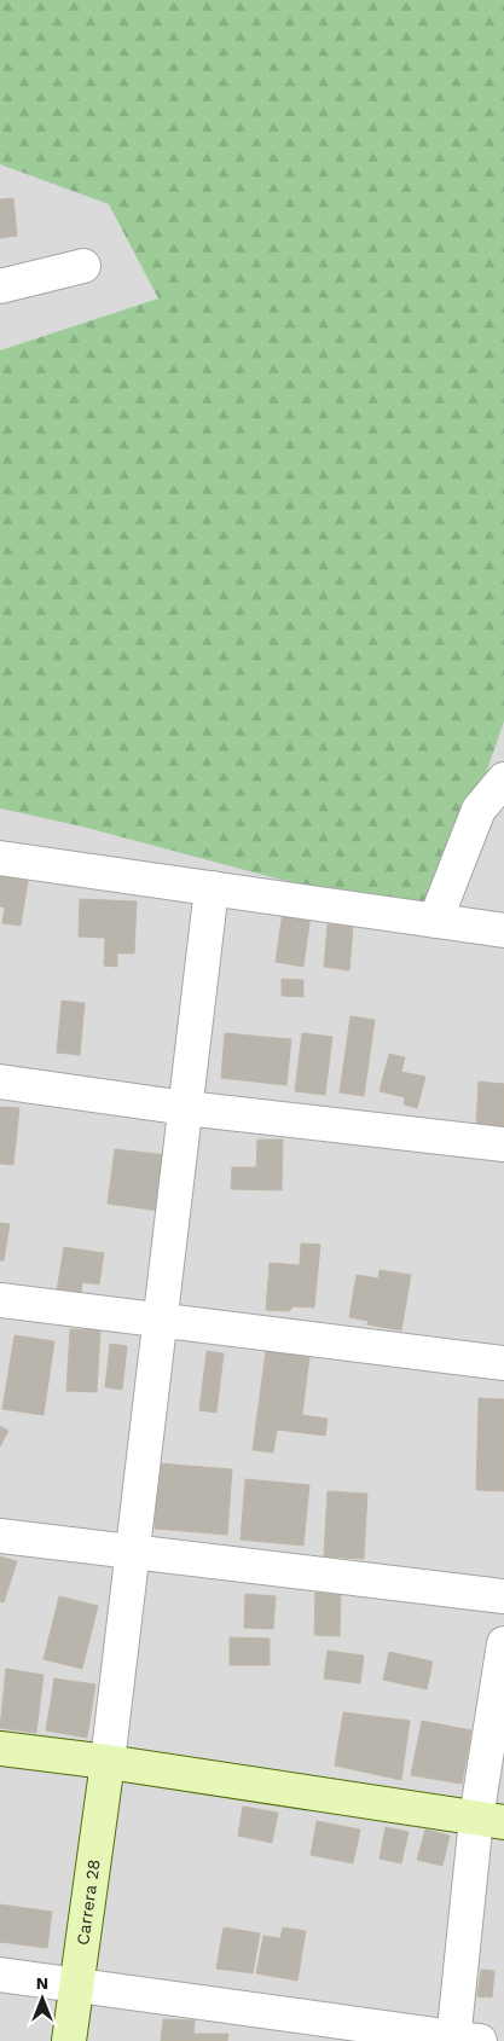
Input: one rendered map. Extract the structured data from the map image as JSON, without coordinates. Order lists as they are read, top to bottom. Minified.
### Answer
{"streets":{"street":["Carrera 28"]},"north":"top"}
